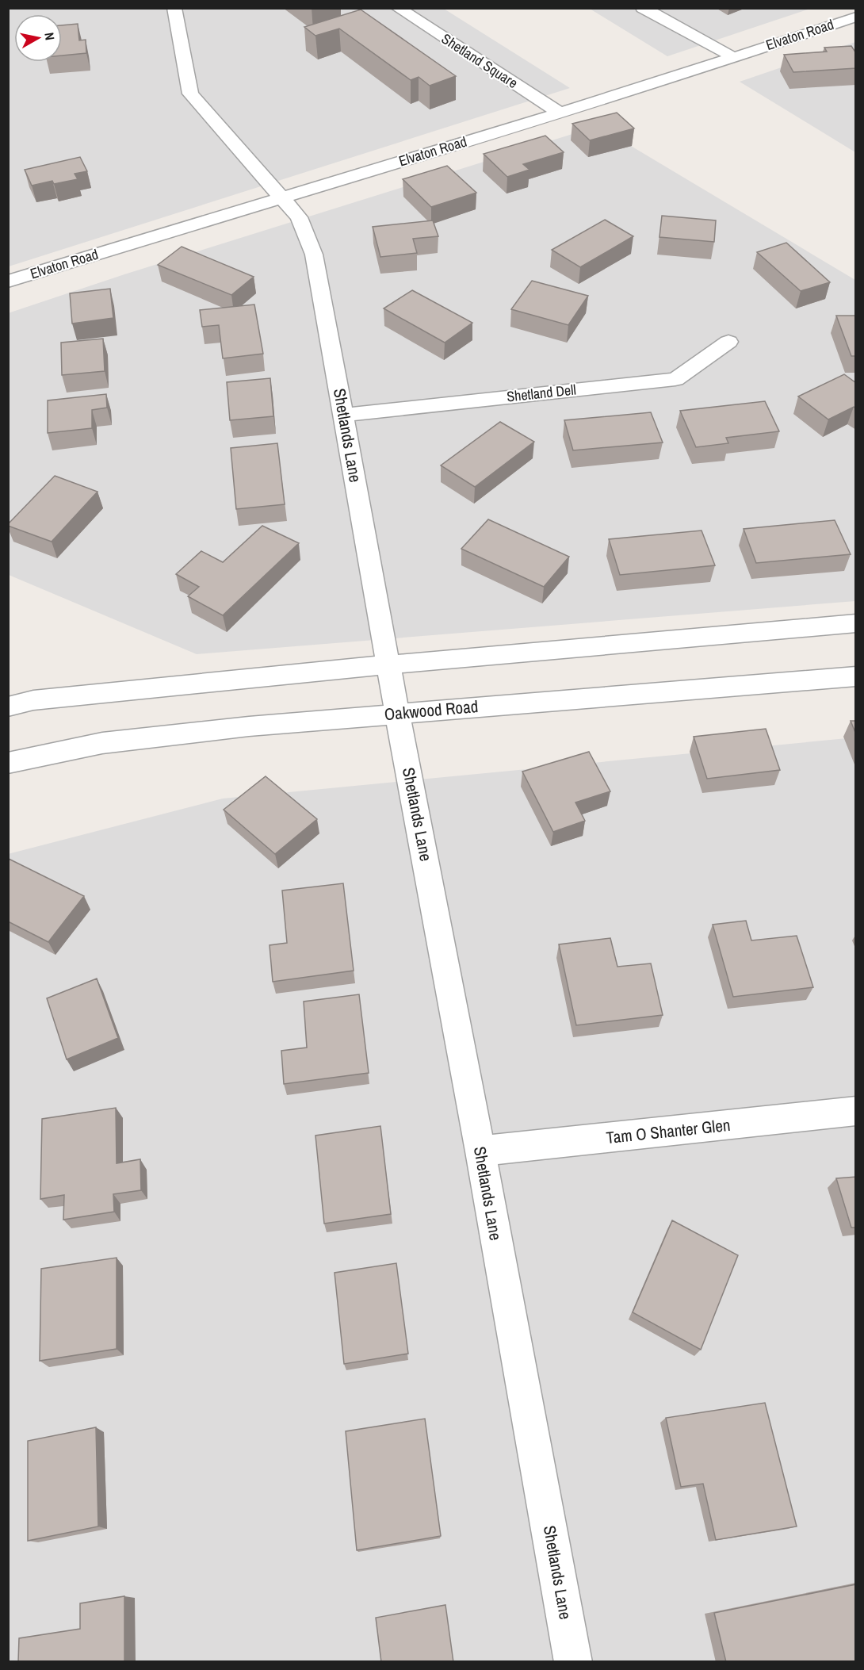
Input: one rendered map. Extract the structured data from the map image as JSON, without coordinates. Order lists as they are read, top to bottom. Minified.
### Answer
{"streets":{"street":["Elvaton Road","Shetland Square","Shetland Dell","Shetlands Lane","Oakwood Road","Tam O Shanter Glen"]},"crossings":[["Elvaton Road","Shetland Square"],["Elvaton Road","Shetlands Lane"],["Shetland Dell","Shetlands Lane"],["Shetlands Lane","Oakwood Road"],["Shetlands Lane","Tam O Shanter Glen"]],"north":"right"}
